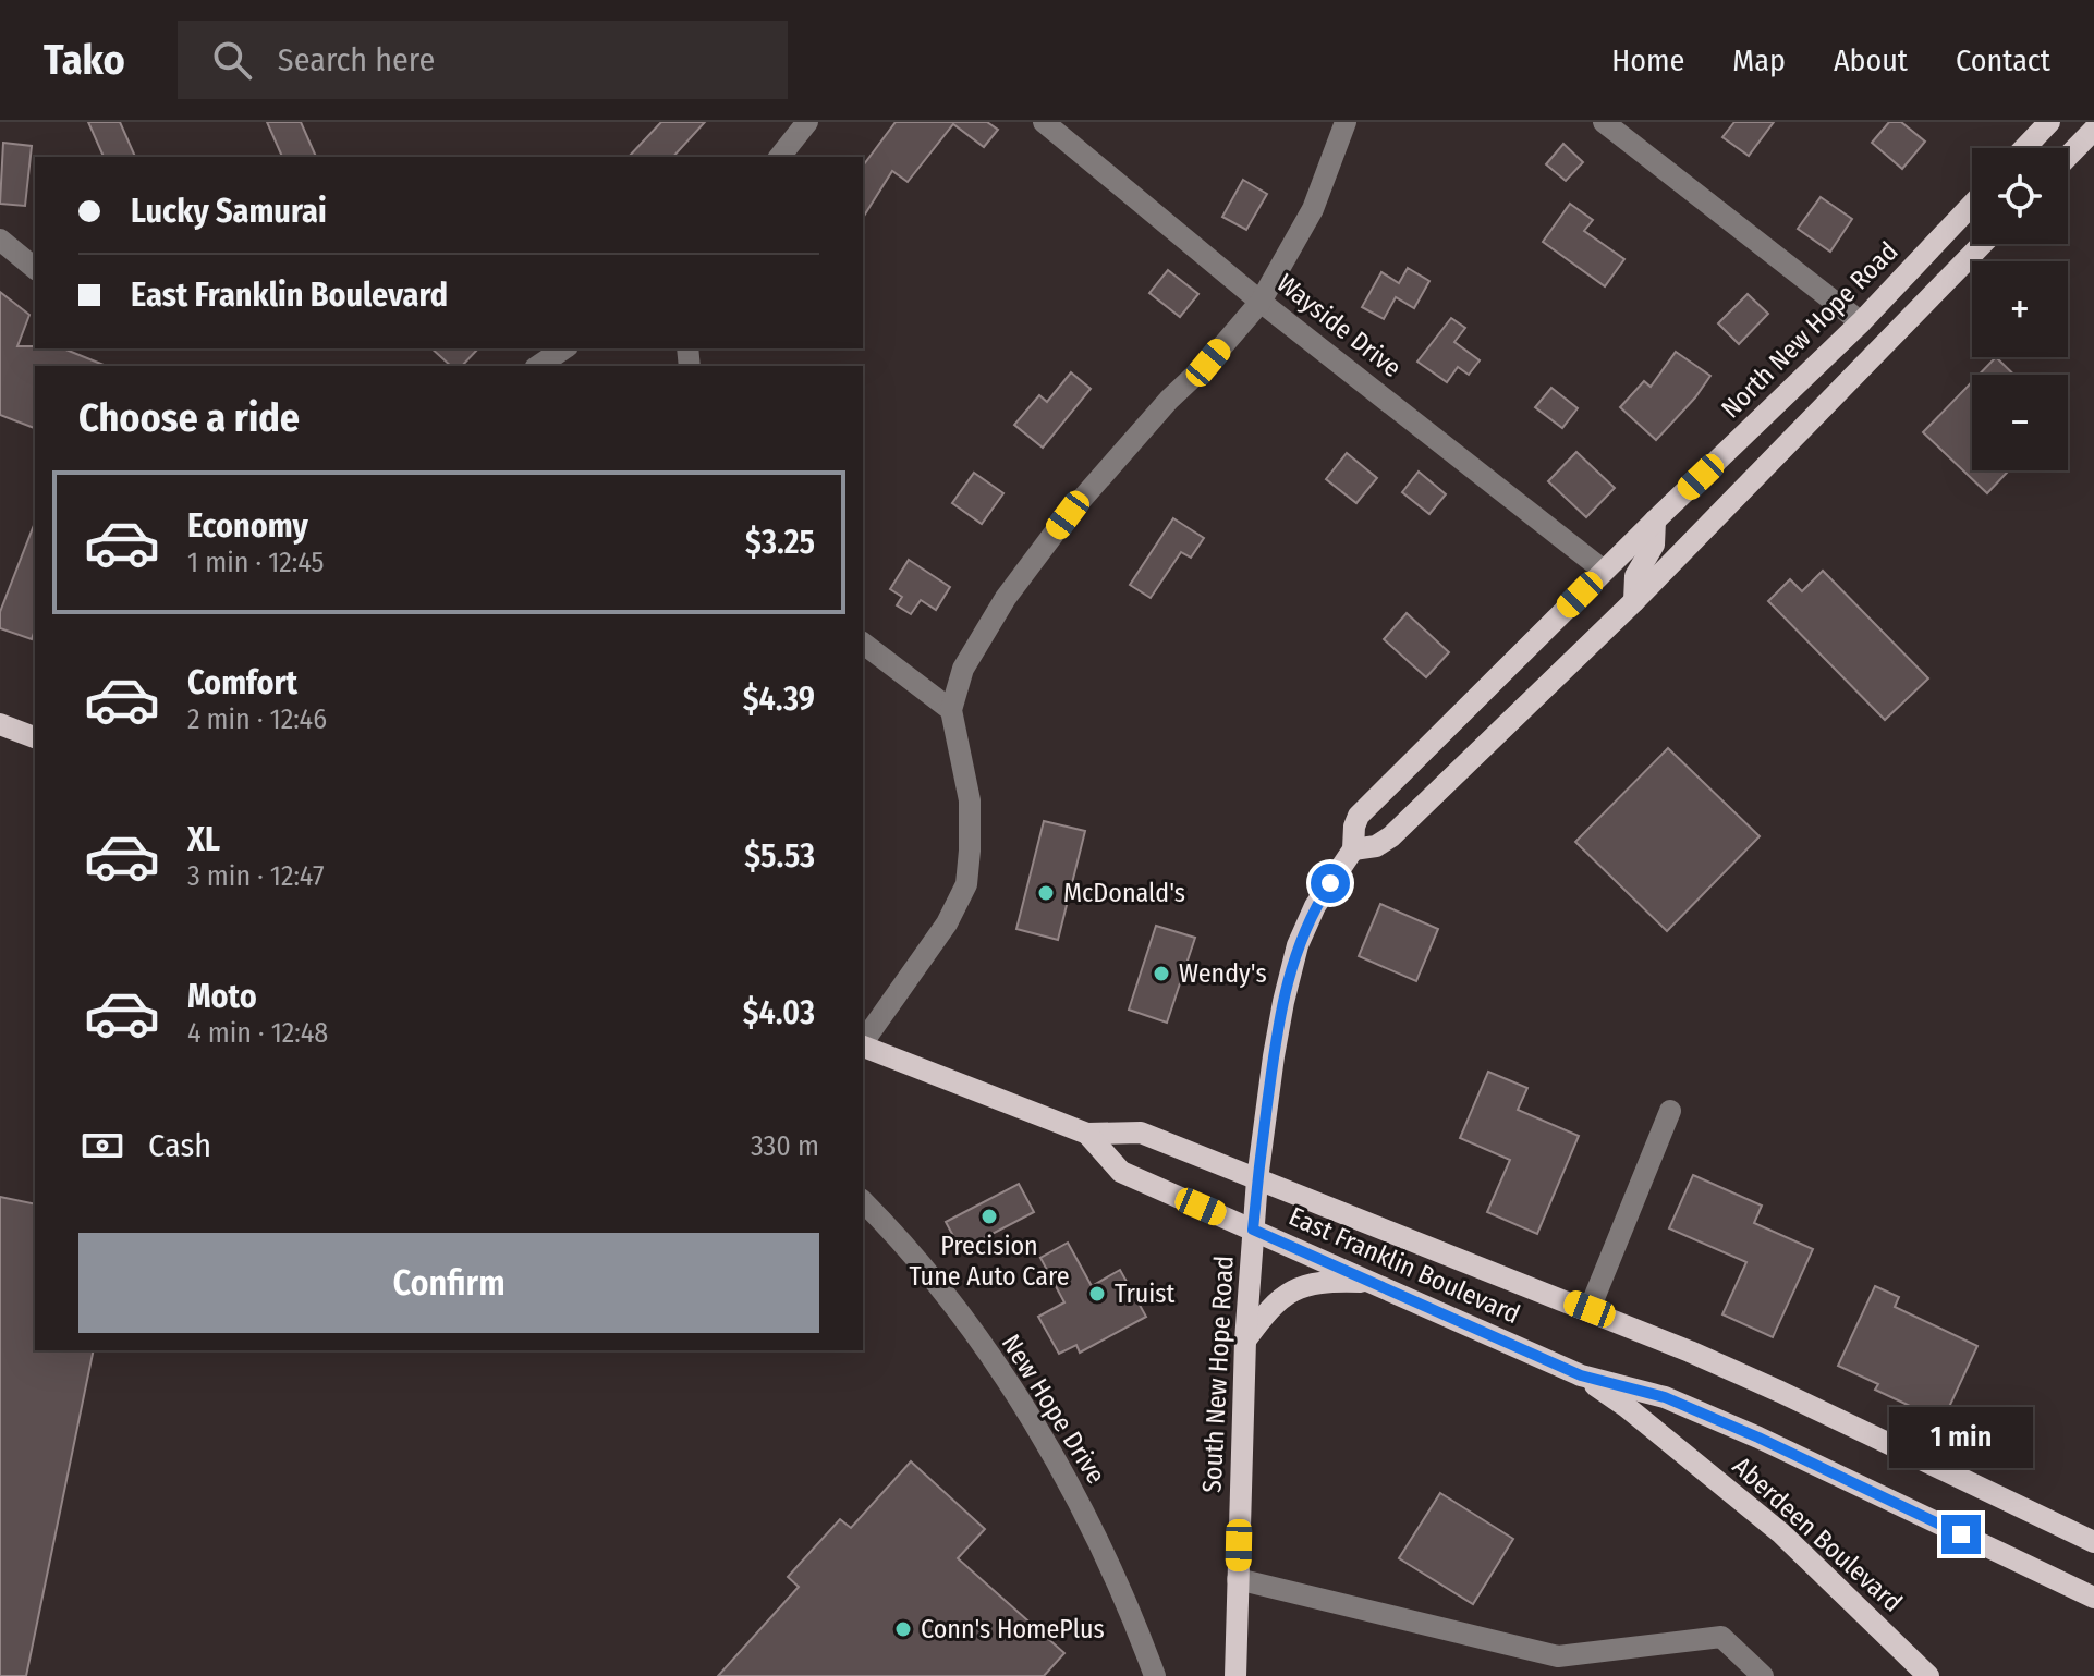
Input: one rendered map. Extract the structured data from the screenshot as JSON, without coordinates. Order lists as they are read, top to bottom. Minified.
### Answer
{"streets":{"main road":["North New Hope Road","East Franklin Boulevard","South New Hope Road","Aberdeen Boulevard"],"street":["Wayside Drive","New Hope Drive"]},"crossings":[["Wayside Drive","North New Hope Road"],["North New Hope Road","East Franklin Boulevard"],["North New Hope Road","South New Hope Road"],["East Franklin Boulevard","South New Hope Road"],["East Franklin Boulevard","Aberdeen Boulevard"]],"places":["McDonald's","Wendy's","Precision Tune Auto Care","Truist","Conn's HomePlus"],"page":{"header":"Tako","search":"Search here","nav":["Home","Map","About","Contact"],"map_buttons":["+","−"],"banner":["Lucky Samurai","East Franklin Boulevard"],"heading":"Choose a ride","list":[{"name":"Economy","note":"1 min · 12:45","value":"$3.25"},{"name":"Comfort","note":"2 min · 12:46","value":"$4.39"},{"name":"XL","note":"3 min · 12:47","value":"$5.53"},{"name":"Moto","note":"4 min · 12:48","value":"$4.03"}],"pay":["Cash","330 m"],"buttons":"Confirm","bubble":"1 min"}}
